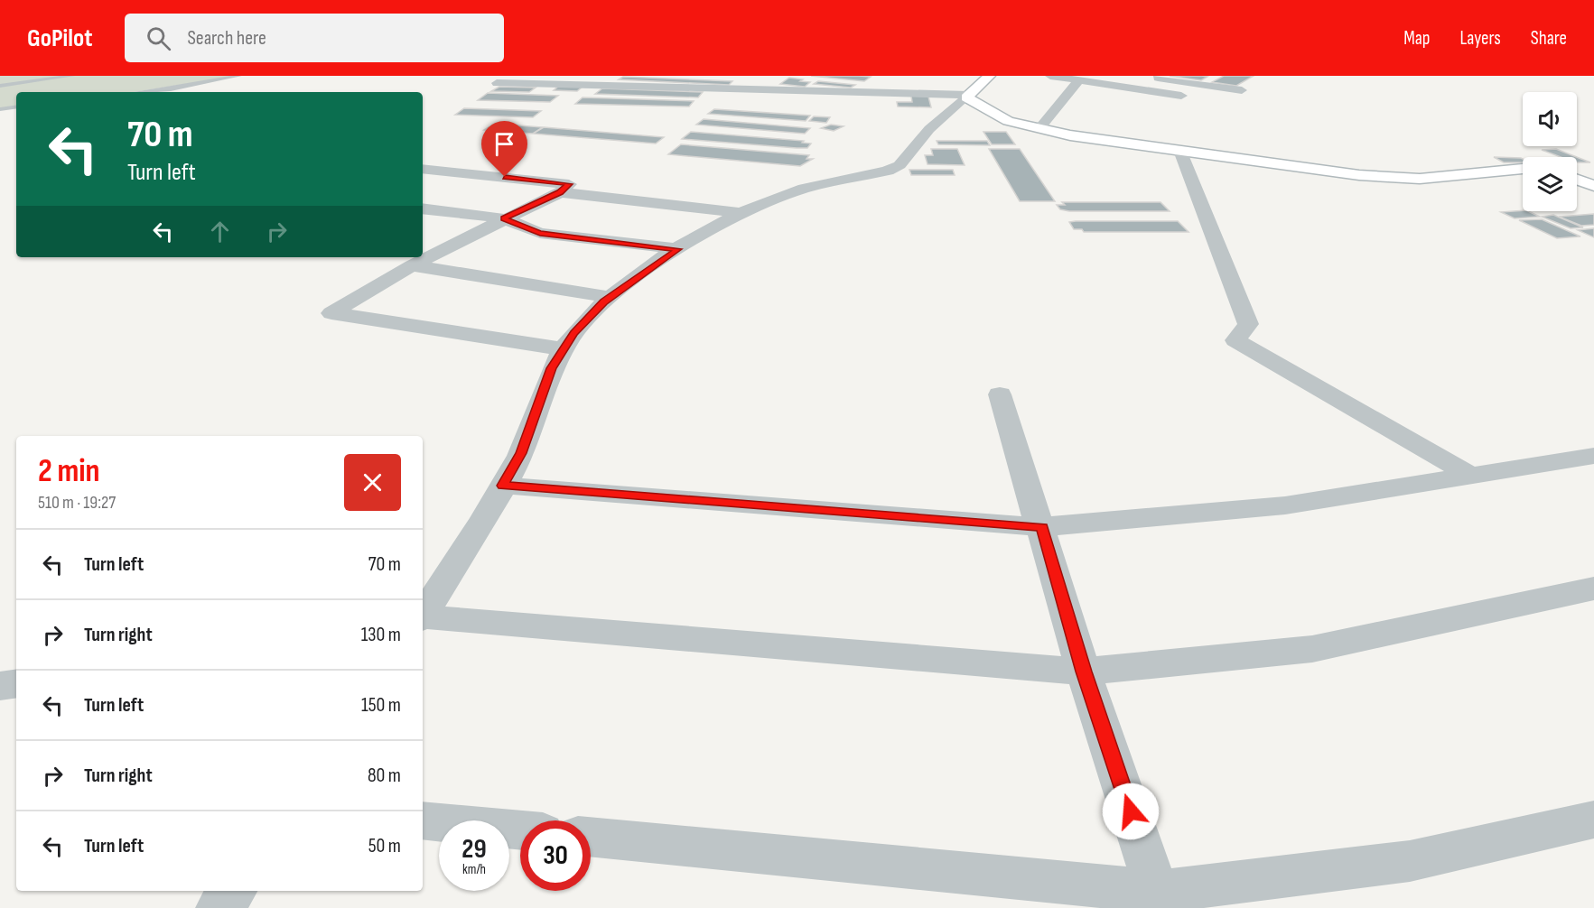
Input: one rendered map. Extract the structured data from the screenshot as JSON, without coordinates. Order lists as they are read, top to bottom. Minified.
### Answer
{"page":{"header":"GoPilot","search":"Search here","nav":["Map","Layers","Share"],"turn":["70 m","Turn left"],"heading":["2 min","510 m · 19:27"],"list":[{"name":"Turn left","value":"70 m"},{"name":"Turn right","value":"130 m"},{"name":"Turn left","value":"150 m"},{"name":"Turn right","value":"80 m"},{"name":"Turn left","value":"50 m"}],"speed":"29 km/h","limit":"30"}}
